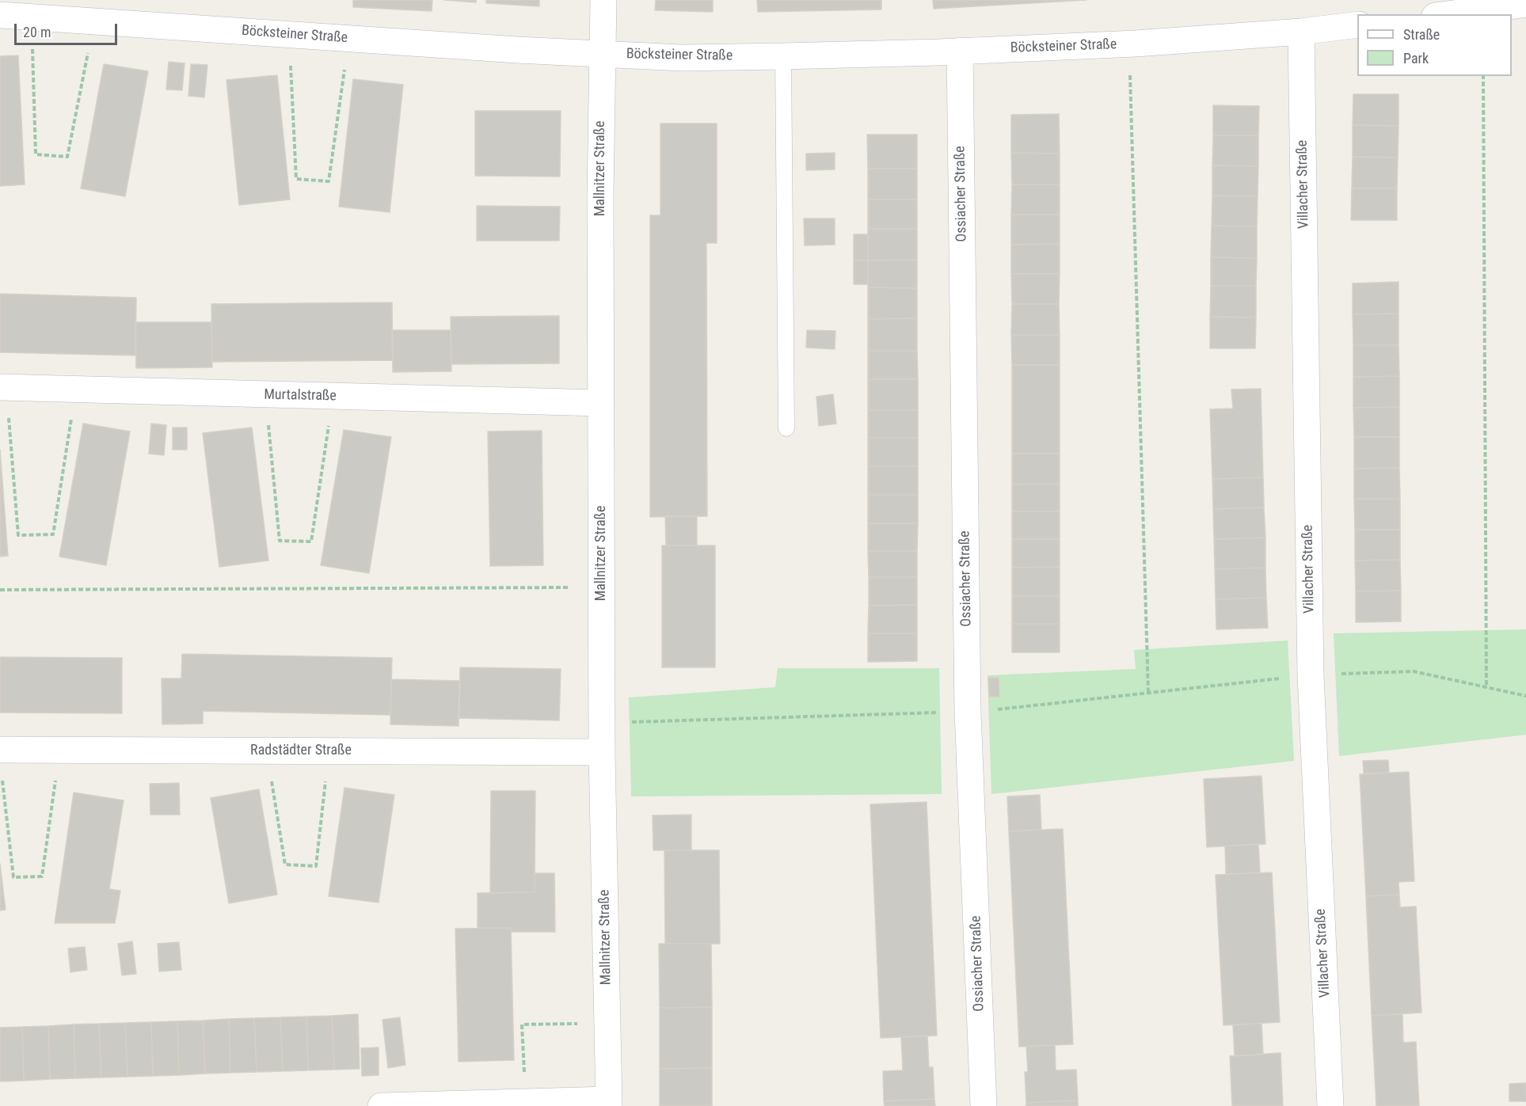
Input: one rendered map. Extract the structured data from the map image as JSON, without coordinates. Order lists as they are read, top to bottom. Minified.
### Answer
{"streets":{"street":["Böcksteiner Straße","Mallnitzer Straße","Villacher Straße","Ossiacher Straße","Murtalstraße","Radstädter Straße"]},"crossings":[["Böcksteiner Straße","Mallnitzer Straße"],["Böcksteiner Straße","Villacher Straße"],["Böcksteiner Straße","Ossiacher Straße"],["Mallnitzer Straße","Murtalstraße"],["Mallnitzer Straße","Radstädter Straße"]],"legend":["Straße","Park"],"scale_bar":"20 m"}
